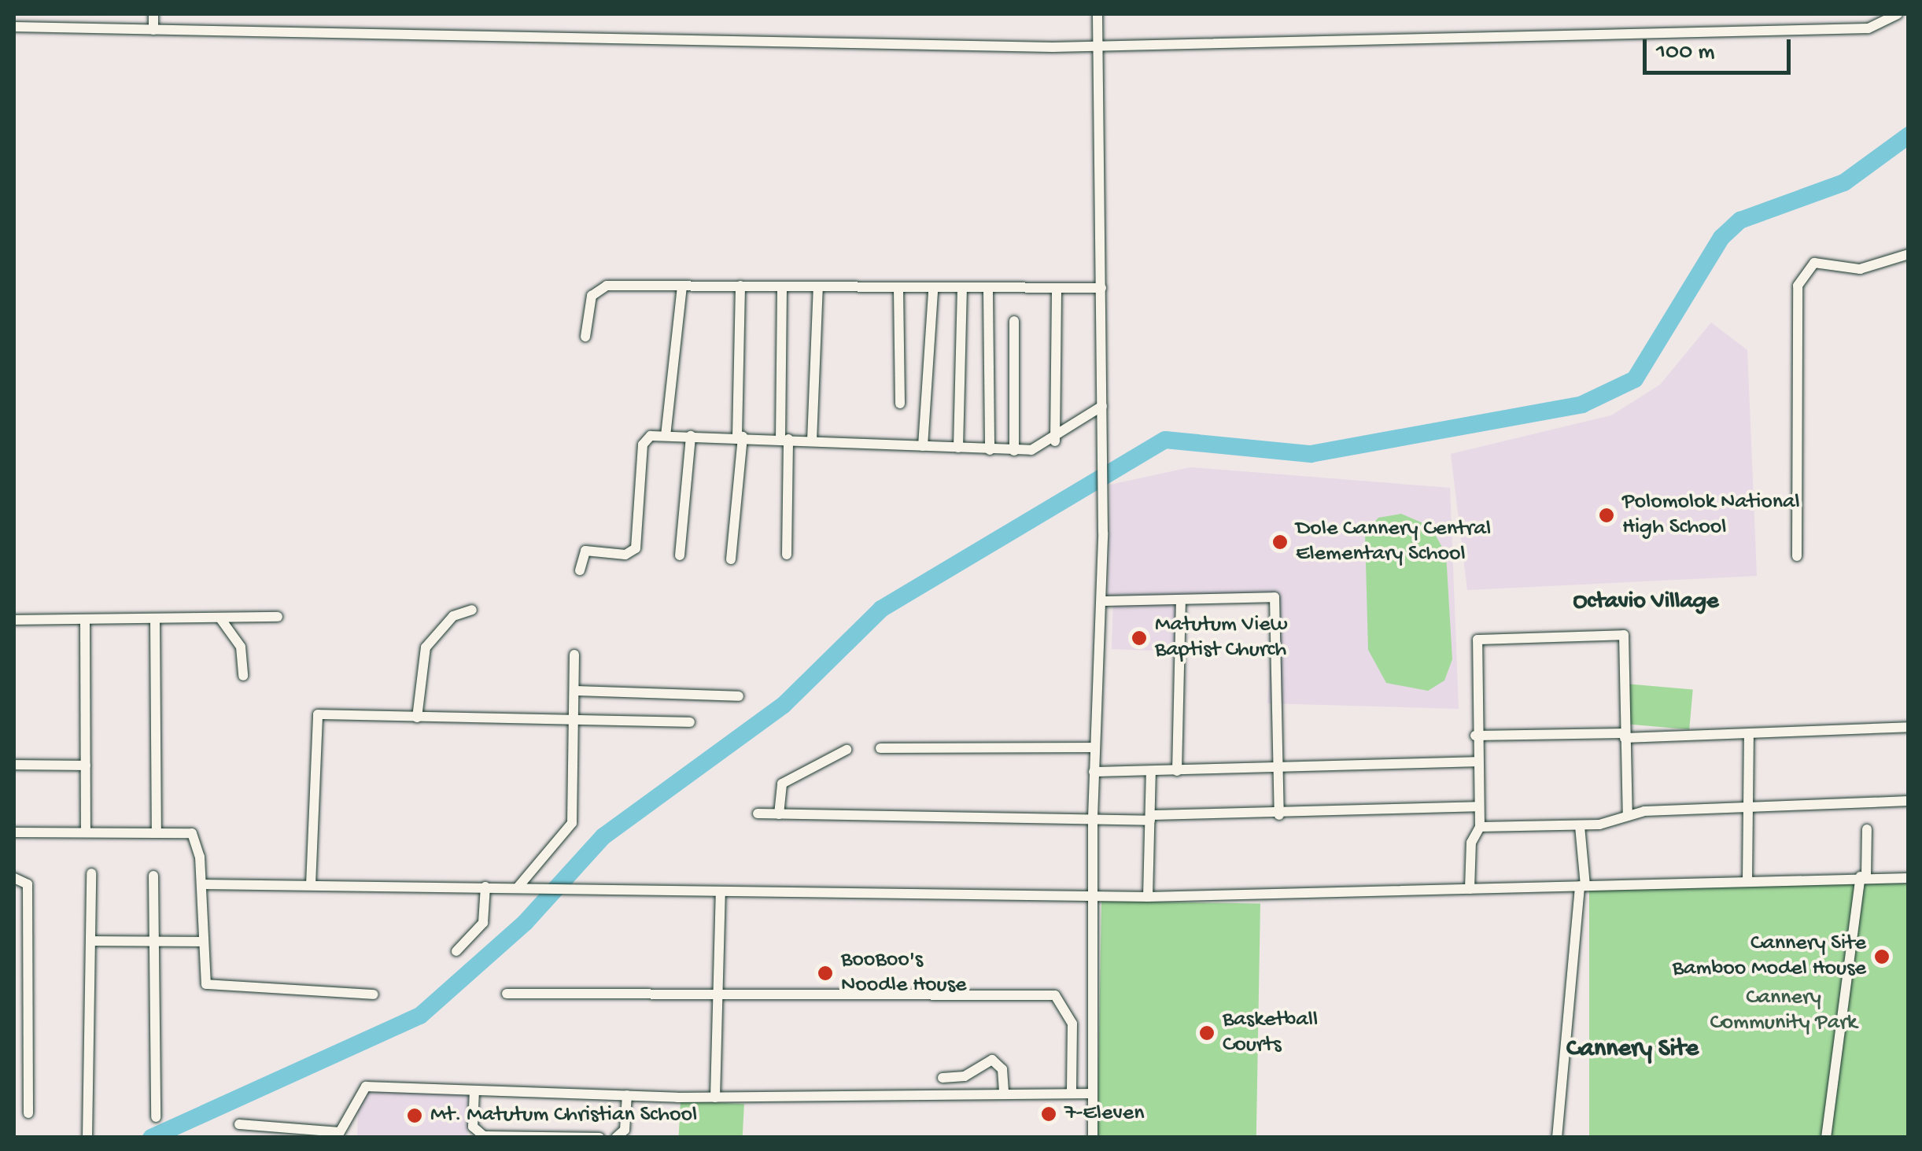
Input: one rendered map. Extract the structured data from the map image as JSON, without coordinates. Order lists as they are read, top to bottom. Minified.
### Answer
{"districts":["Octavio Village","Cannery Site"],"parks":["Cannery Community Park"],"places":["Polomolok National High School","Dole Cannery Central Elementary School","Matutum View Baptist Church","Cannery Site Bamboo Model House","BooBoo's Noodle House","Basketball Courts","7-Eleven","Mt. Matutum Christian School"],"scale_bar":"100 m"}
